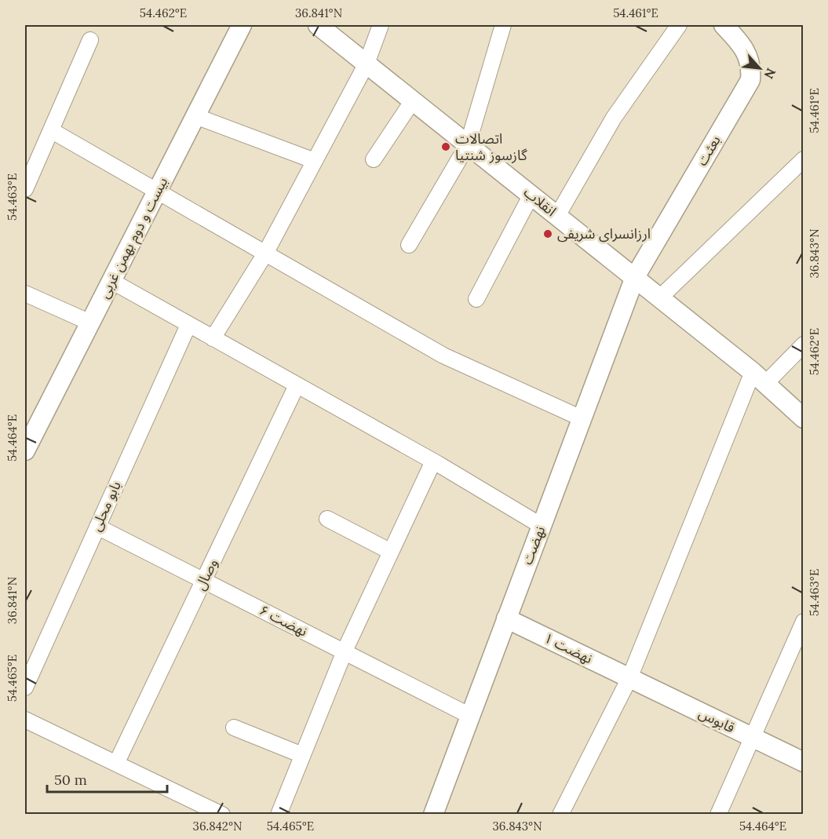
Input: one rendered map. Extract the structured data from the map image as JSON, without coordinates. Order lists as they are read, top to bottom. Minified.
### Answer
{"streets":{"street":["بعثت","انقلاب","بیست و دوم بهمن غربی","بابو محلی","نهضت","وصال","۶ نهضت","۱ نهضت","قابوس"]},"crossings":[["بعثت","انقلاب"],["بعثت","نهضت"],["انقلاب","نهضت"],["بابو محلی","۶ نهضت"],["نهضت","۶ نهضت"],["نهضت","۱ نهضت"],["وصال","۶ نهضت"],["۱ نهضت","قابوس"]],"places":["اتصالات گازسوز شنتیا","ارزانسرای شریفی"],"scale_bar":"50 m","north":"bottom right","coordinates":["54.462°E","36.841°N","54.461°E","54.463°E","36.843°N","54.464°E","54.465°E","36.842°N"]}
